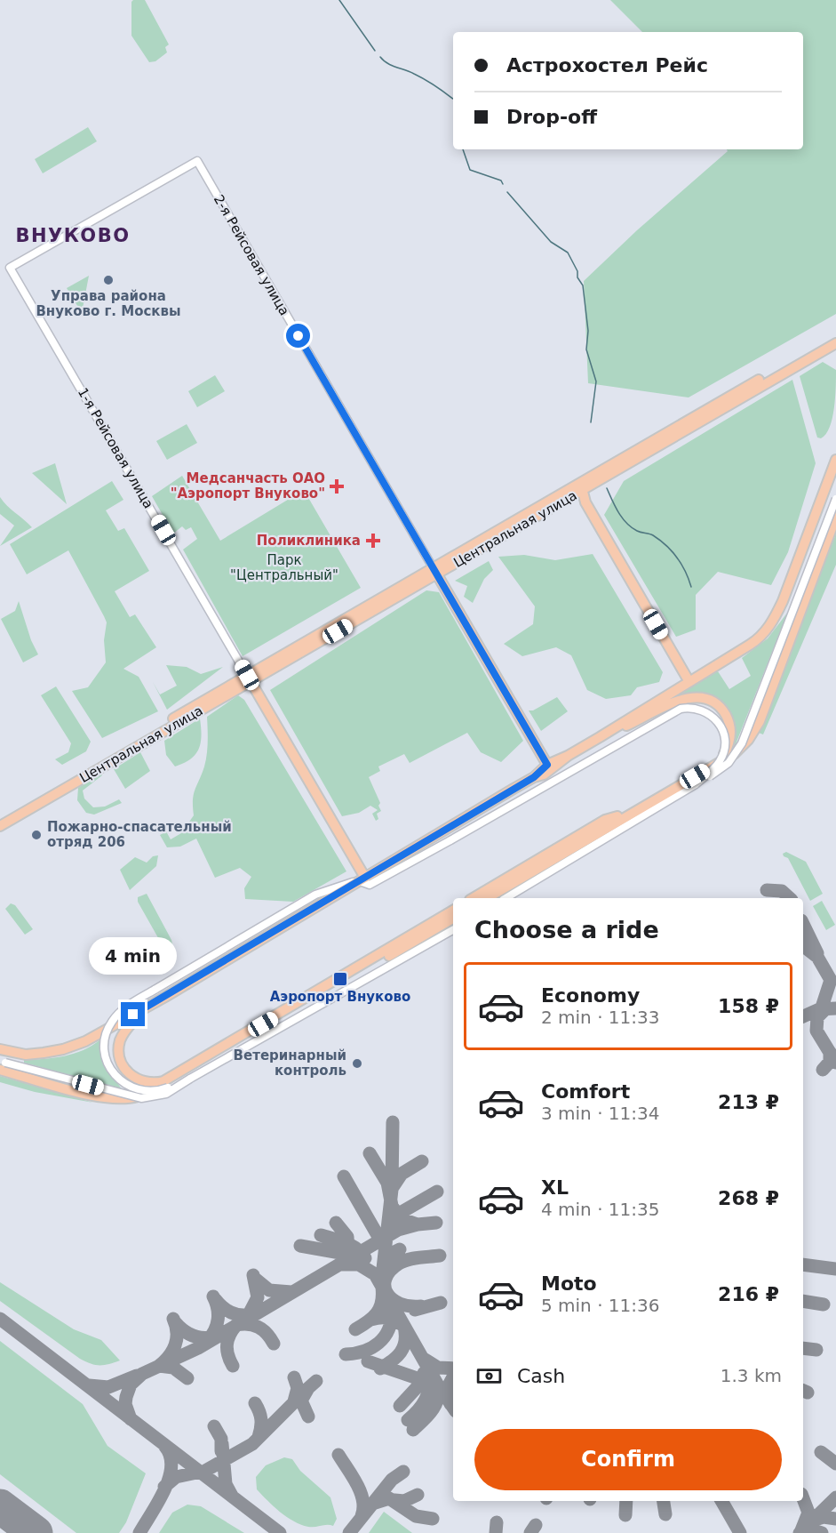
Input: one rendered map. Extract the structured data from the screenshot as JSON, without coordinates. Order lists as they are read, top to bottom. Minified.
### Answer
{"streets":{"main road":["2-я Рейсовая улица","1-я Рейсовая улица","Центральная улица"]},"crossings":[["2-я Рейсовая улица","1-я Рейсовая улица"],["2-я Рейсовая улица","Центральная улица"],["1-я Рейсовая улица","Центральная улица"]],"districts":["ВНУКОВО"],"parks":["Парк \"Центральный\""],"places":{"other":["Управа района Внуково г. Москвы","Пожарно-спасательный отряд 206","Ветеринарный контроль"],"health":["Медсанчасть ОАО \"Аэропорт Внуково\"","Поликлиника"],"transit":["Аэропорт Внуково"]},"page":{"banner":["Астрохостел Рейс","Drop-off"],"heading":"Choose a ride","bubble":"4 min","list":[{"name":"Economy","note":"2 min · 11:33","value":"158 ₽"},{"name":"Comfort","note":"3 min · 11:34","value":"213 ₽"},{"name":"XL","note":"4 min · 11:35","value":"268 ₽"},{"name":"Moto","note":"5 min · 11:36","value":"216 ₽"}],"pay":["Cash","1.3 km"],"buttons":"Confirm"}}
